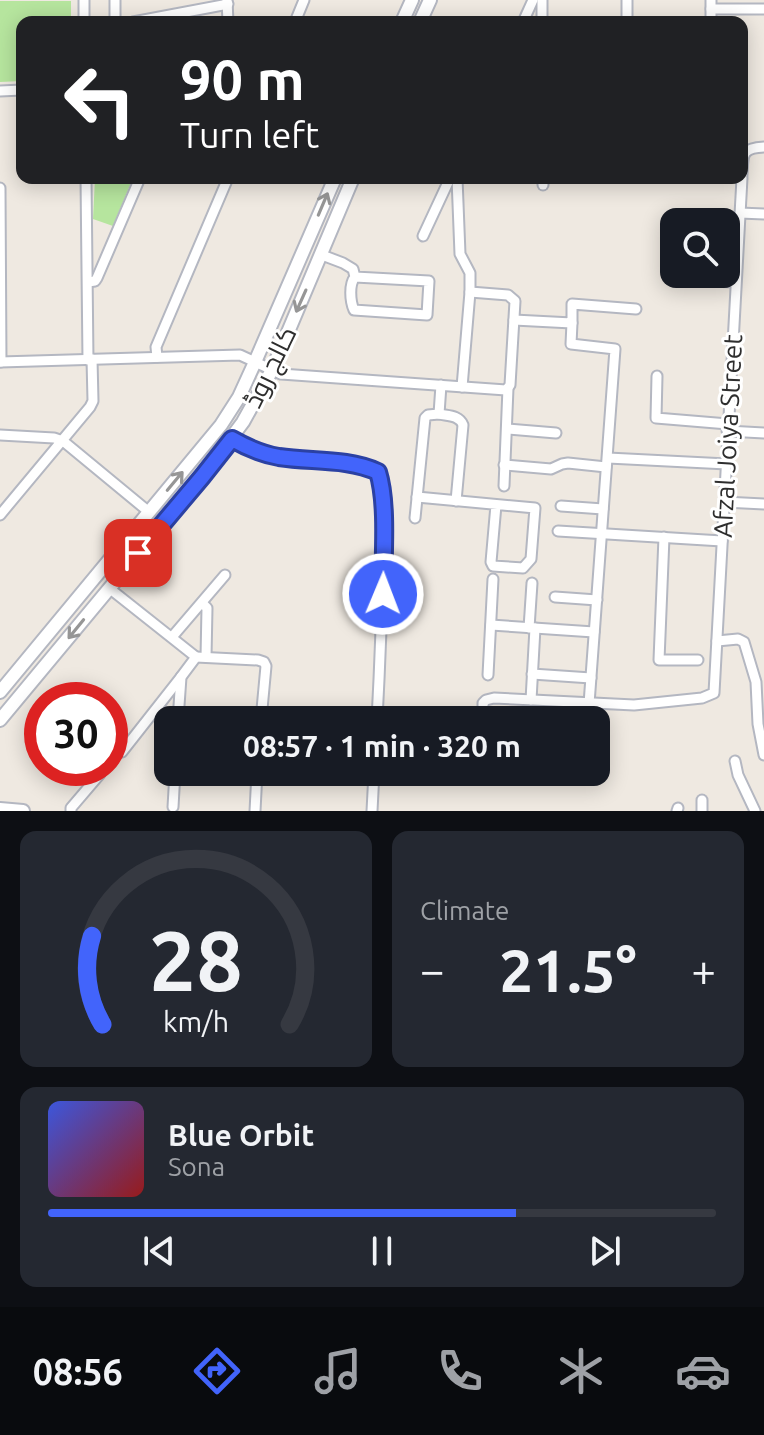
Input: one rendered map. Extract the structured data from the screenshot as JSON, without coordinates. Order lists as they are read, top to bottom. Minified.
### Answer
{"streets":{"main road":["کالج روڈ"],"street":["Afzal Joiya Street"]},"page":{"turn":["90 m","Turn left"],"limit":"30","trip":"08:57 · 1 min · 320 m","tile":"Climate","heat":["−","21.5°","+"],"song":["Blue Orbit","Sona"],"tabs":"08:56","gauge":["28","km/h"]}}
